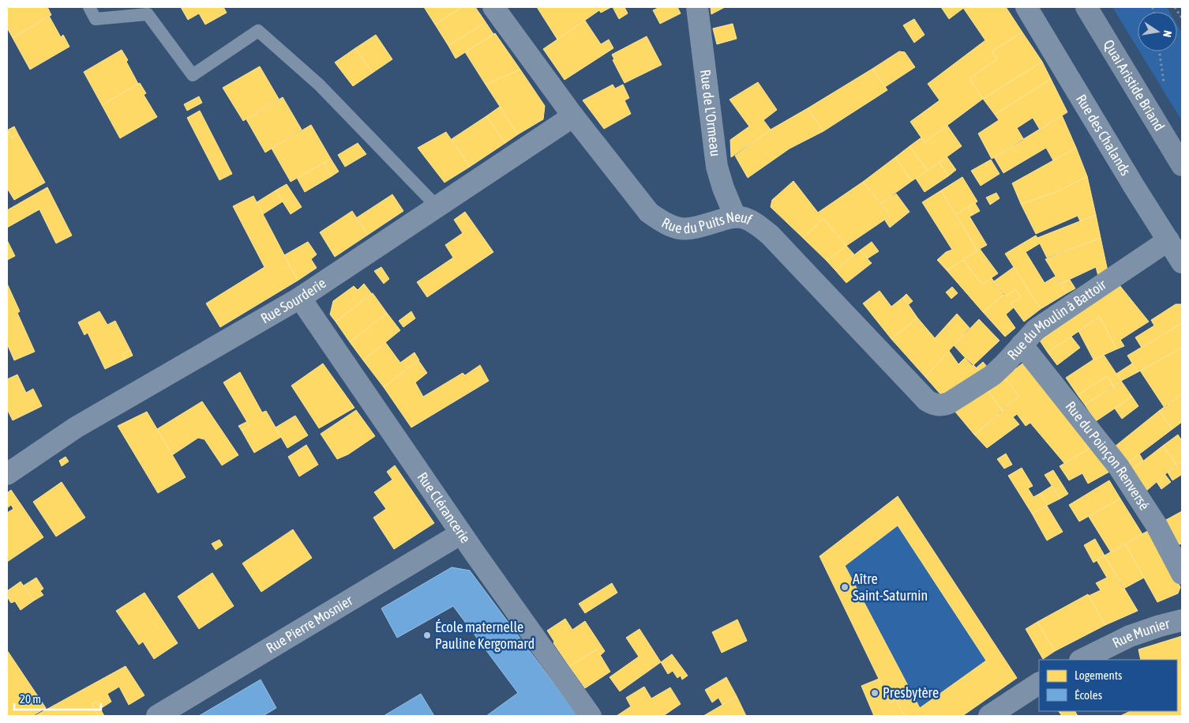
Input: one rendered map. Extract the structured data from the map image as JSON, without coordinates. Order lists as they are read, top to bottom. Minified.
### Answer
{"streets":{"main road":["Quai Aristide Briand"],"street":["Rue de L'Ormeau","Rue des Chalands","Rue du Puits Neuf","Rue Sourderie","Rue du Moulin à Battoir","Rue du Poinçon Renversé","Rue Clérancerie","Rue Pierre Mosnier","Rue Munier"]},"crossings":[["Rue de L'Ormeau","Rue du Puits Neuf"],["Rue des Chalands","Rue du Moulin à Battoir"],["Rue du Puits Neuf","Rue Sourderie"],["Rue du Puits Neuf","Rue du Moulin à Battoir"],["Rue Sourderie","Rue Clérancerie"],["Rue du Moulin à Battoir","Rue du Poinçon Renversé"],["Rue Clérancerie","Rue Pierre Mosnier"]],"places":["Aître Saint-Saturnin","École maternelle Pauline Kergomard","Presbytère"],"legend":["Logements","Écoles"],"scale_bar":"20 m","north":"right"}
